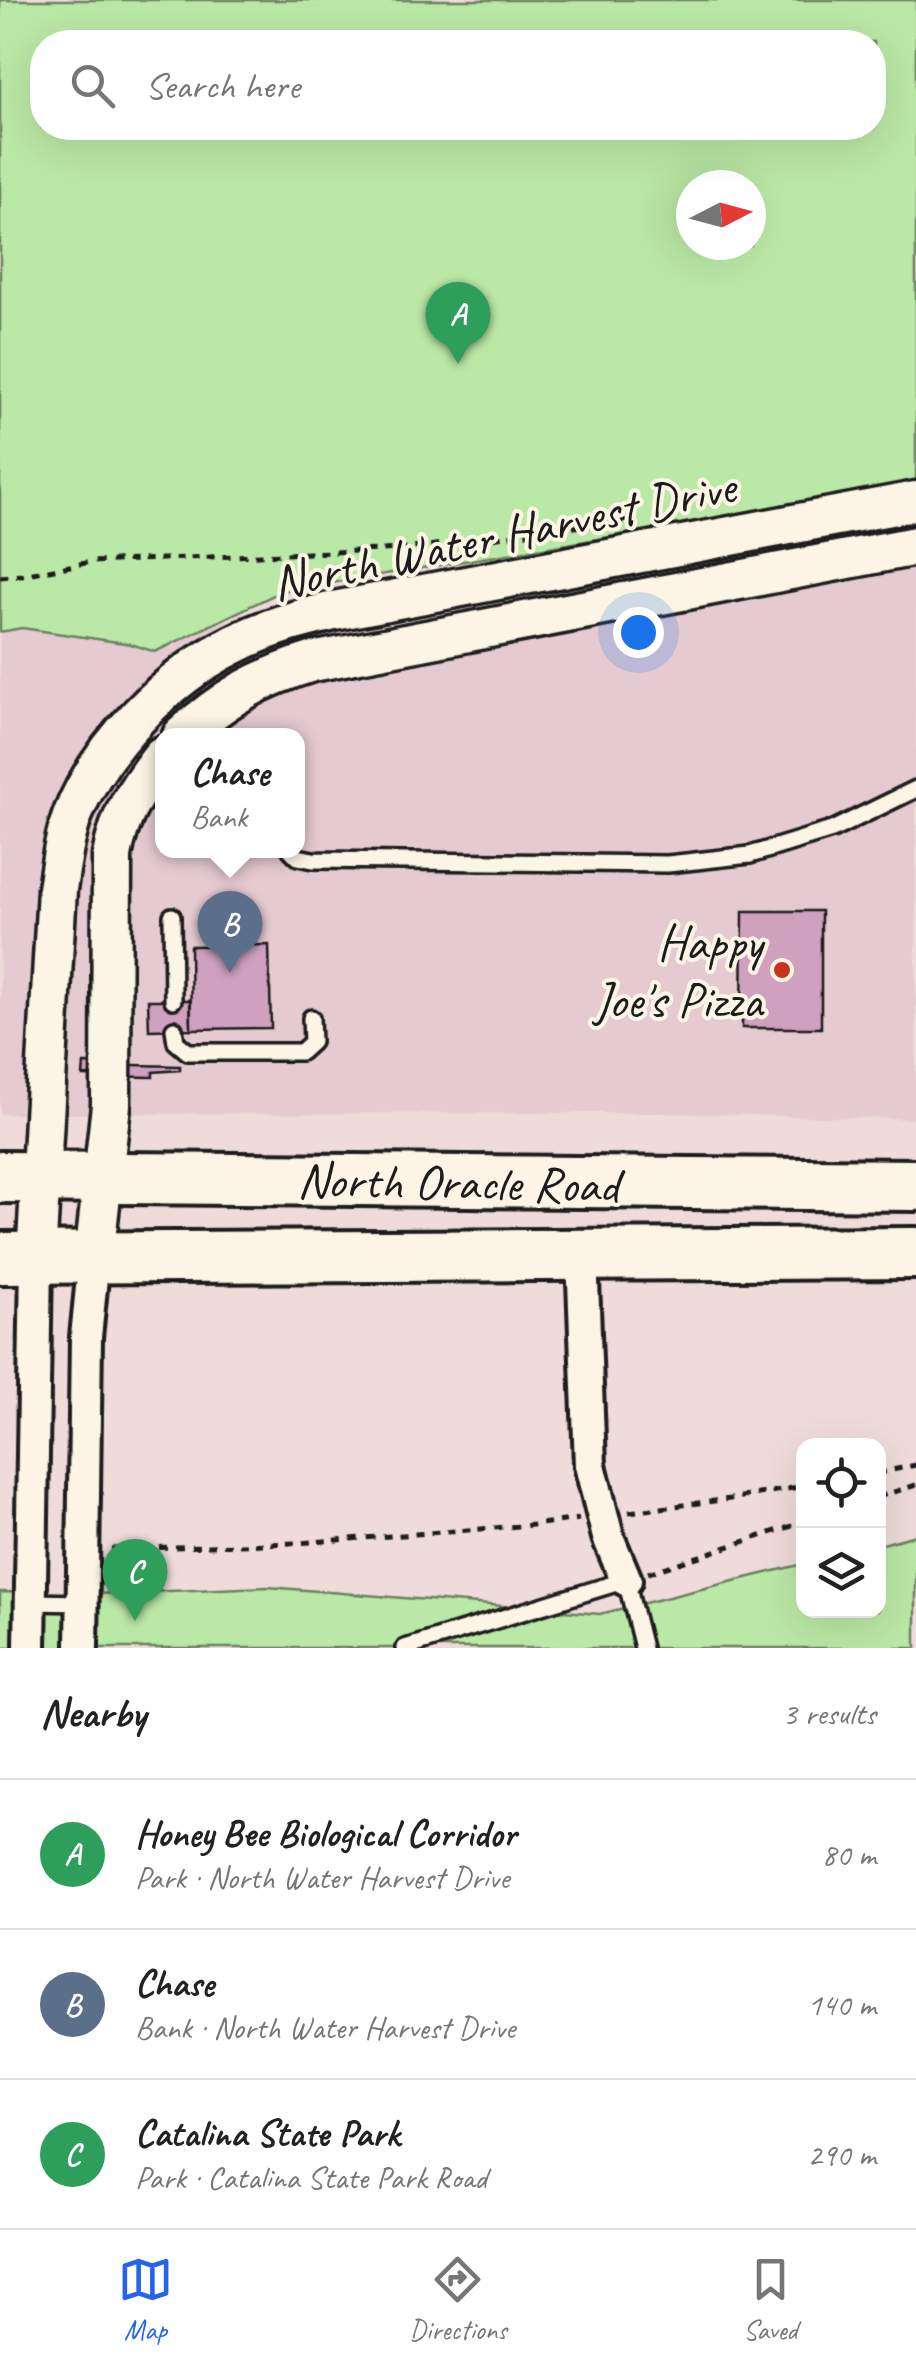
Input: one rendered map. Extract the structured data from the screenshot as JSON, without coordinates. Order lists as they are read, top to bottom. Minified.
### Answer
{"streets":{"highway":["North Oracle Road"],"street":["North Water Harvest Drive"]},"crossings":[["North Water Harvest Drive","North Oracle Road"]],"places":["Happy Joe's Pizza"],"north":"right","page":{"search":"Search here","pins":["A","B","C"],"popup":["Chase","Bank"],"heading":["Nearby","3 results"],"list":[{"mark":"A","name":"Honey Bee Biological Corridor","note":"Park · North Water Harvest Drive","value":"80 m"},{"mark":"B","name":"Chase","note":"Bank · North Water Harvest Drive","value":"140 m"},{"mark":"C","name":"Catalina State Park","note":"Park · Catalina State Park Road","value":"290 m"}],"nav":["Map","Directions","Saved"]}}
